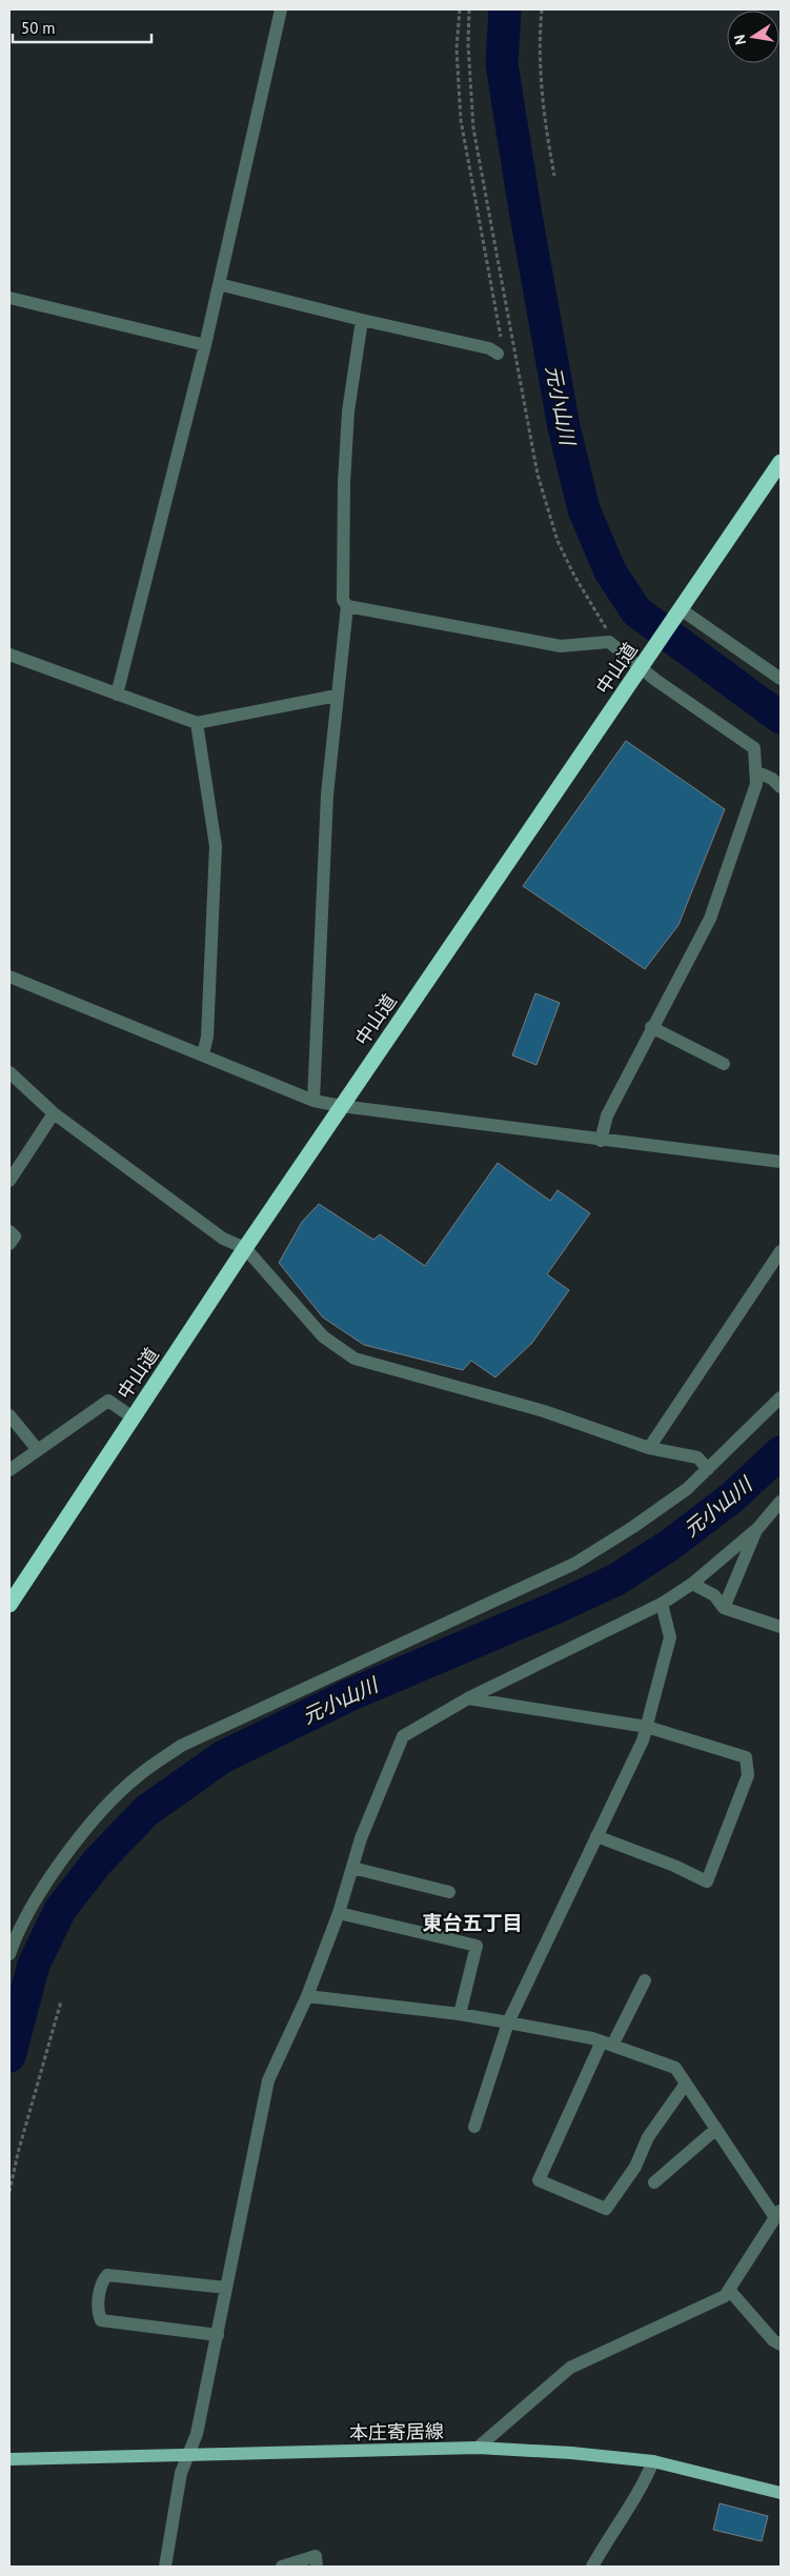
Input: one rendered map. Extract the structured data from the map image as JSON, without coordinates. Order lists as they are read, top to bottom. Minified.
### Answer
{"streets":{"highway":["中山道"],"main road":["本庄寄居線"]},"districts":["東台五丁目"],"water":["元小山川"],"scale_bar":"50 m","north":"left"}
